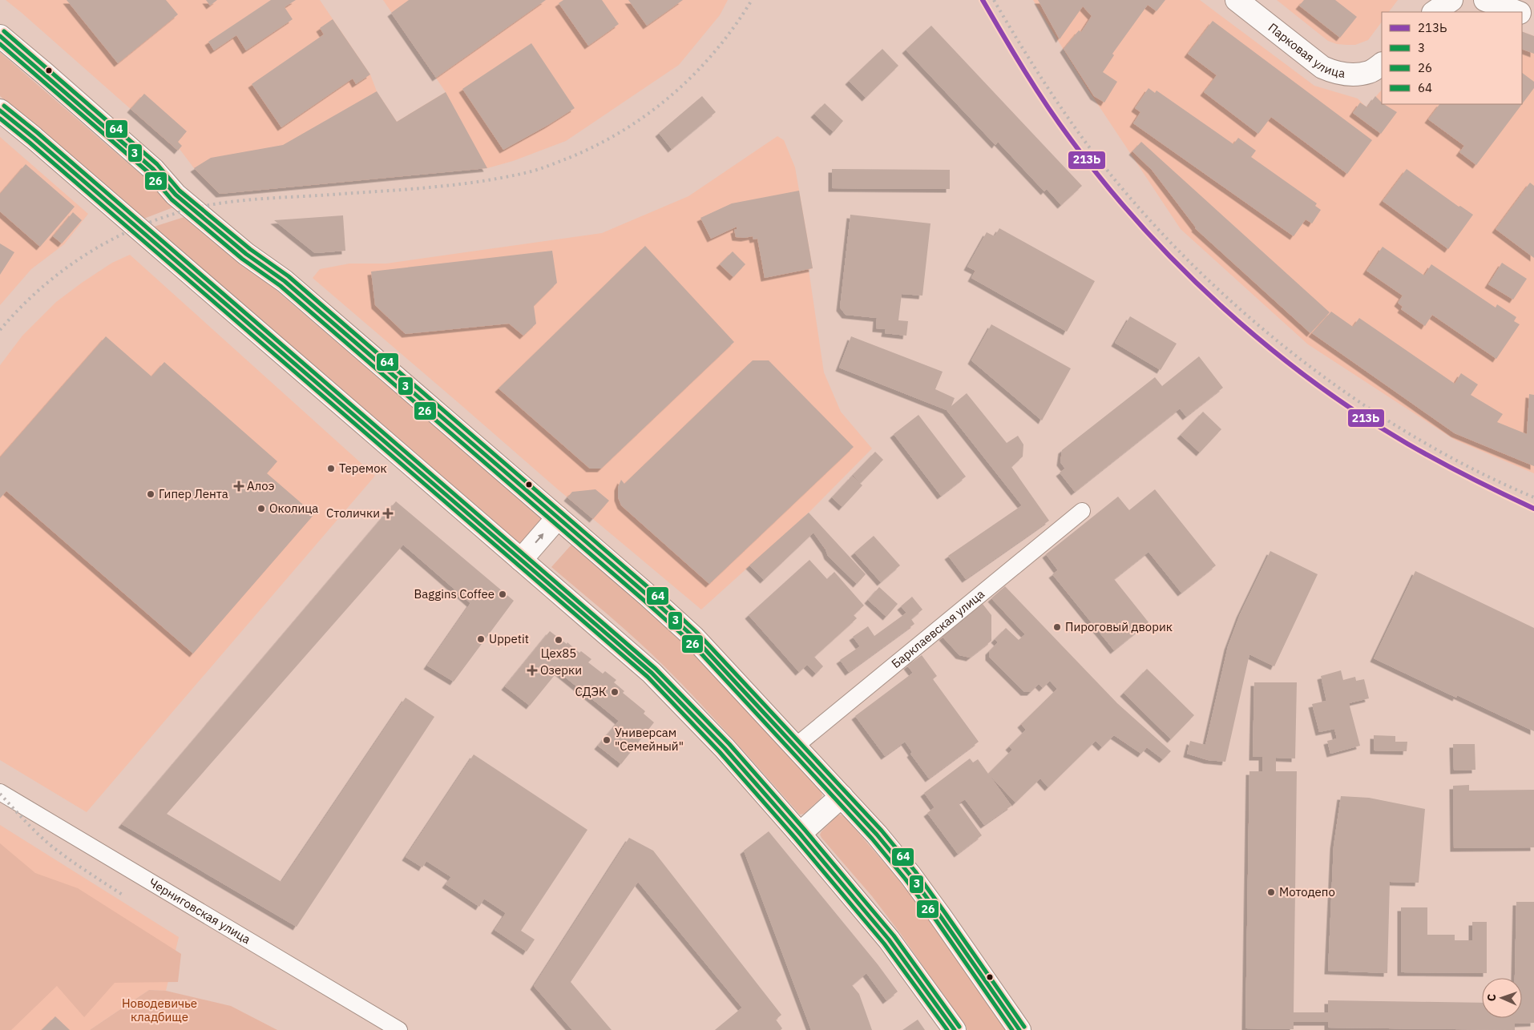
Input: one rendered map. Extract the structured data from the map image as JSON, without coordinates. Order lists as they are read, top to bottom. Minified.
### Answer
{"streets":{"main road":["Парковая улица"],"street":["Барклаевская улица","Черниговская улица"]},"parks":["Новодевичье кладбище"],"places":{"other":["Теремок","Гипер Лента","Околица","Baggins Coffee","Пироговый дворик","Uppetit","Цех85","СДЭК","Универсам \"Семейный\"","Мотодепо"],"health":["Алоэ","Столички","Озерки"]},"lines":["transit line 213Ь","transit line 64","transit line 3","transit line 26"],"legend":["213Ь","3","26","64"],"north":"left"}
